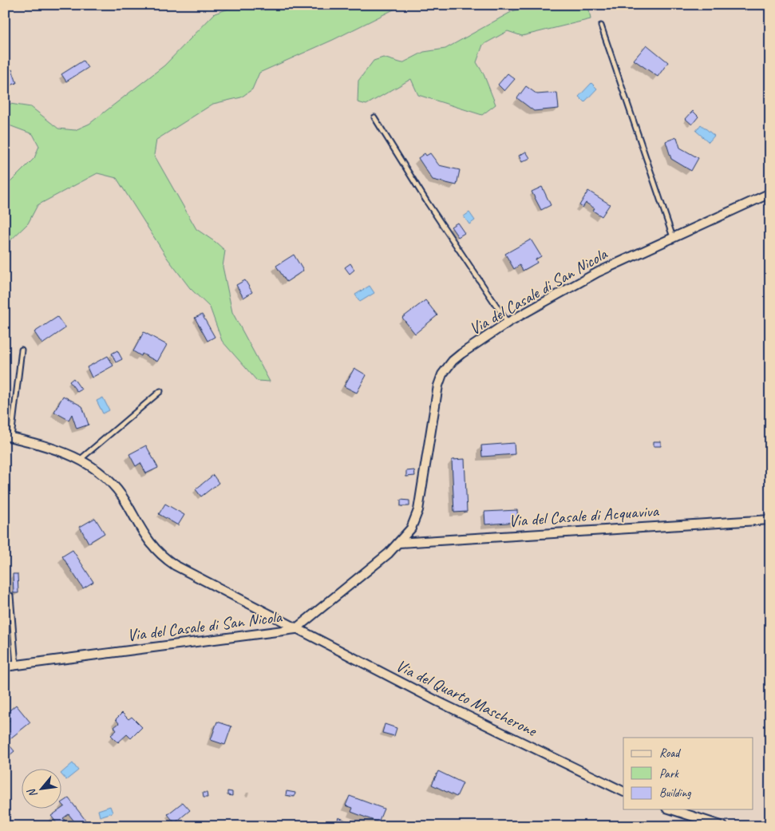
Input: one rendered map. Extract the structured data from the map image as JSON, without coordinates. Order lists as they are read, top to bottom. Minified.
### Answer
{"streets":{"street":["Via del Casale di San Nicola","Via del Casale di Acquaviva","Via del Quarto Mascherone"]},"crossings":[["Via del Casale di San Nicola","Via del Casale di Acquaviva"],["Via del Casale di San Nicola","Via del Quarto Mascherone"]],"legend":["Road","Park","Building"],"north":"bottom left"}
